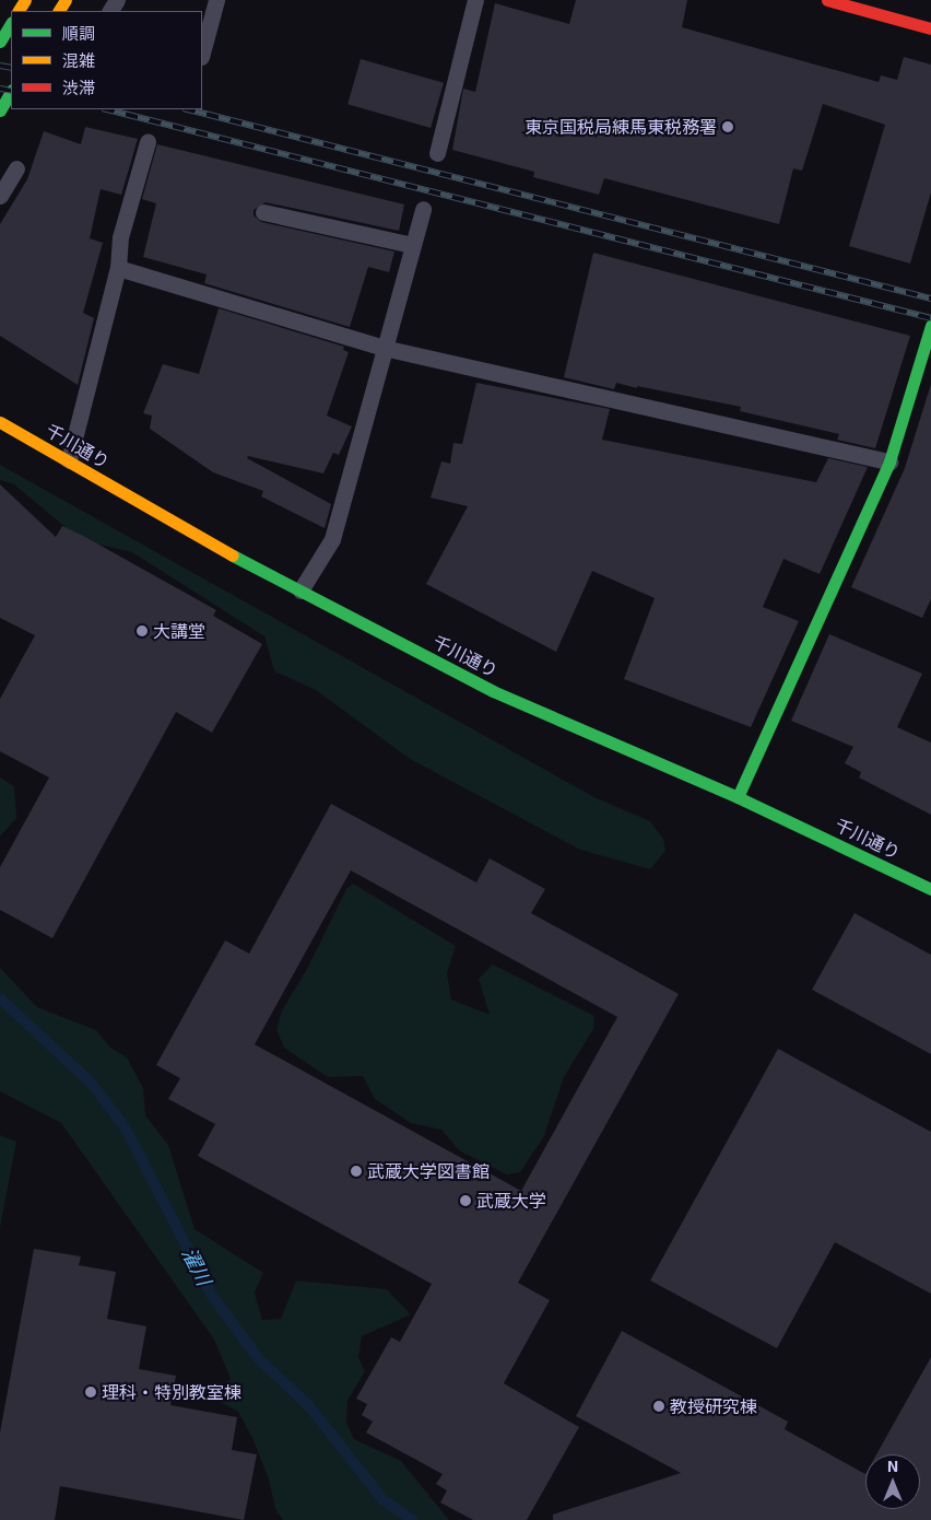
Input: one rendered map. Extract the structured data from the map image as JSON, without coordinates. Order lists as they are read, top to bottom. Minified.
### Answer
{"streets":{"main road":["千川通り"]},"water":["濯川"],"places":["東京国税局練馬東税務署","大講堂","武蔵大学図書館","武蔵大学","理科・特別教室棟","教授研究棟"],"legend":["順調","混雑","渋滞"],"north":"top"}
